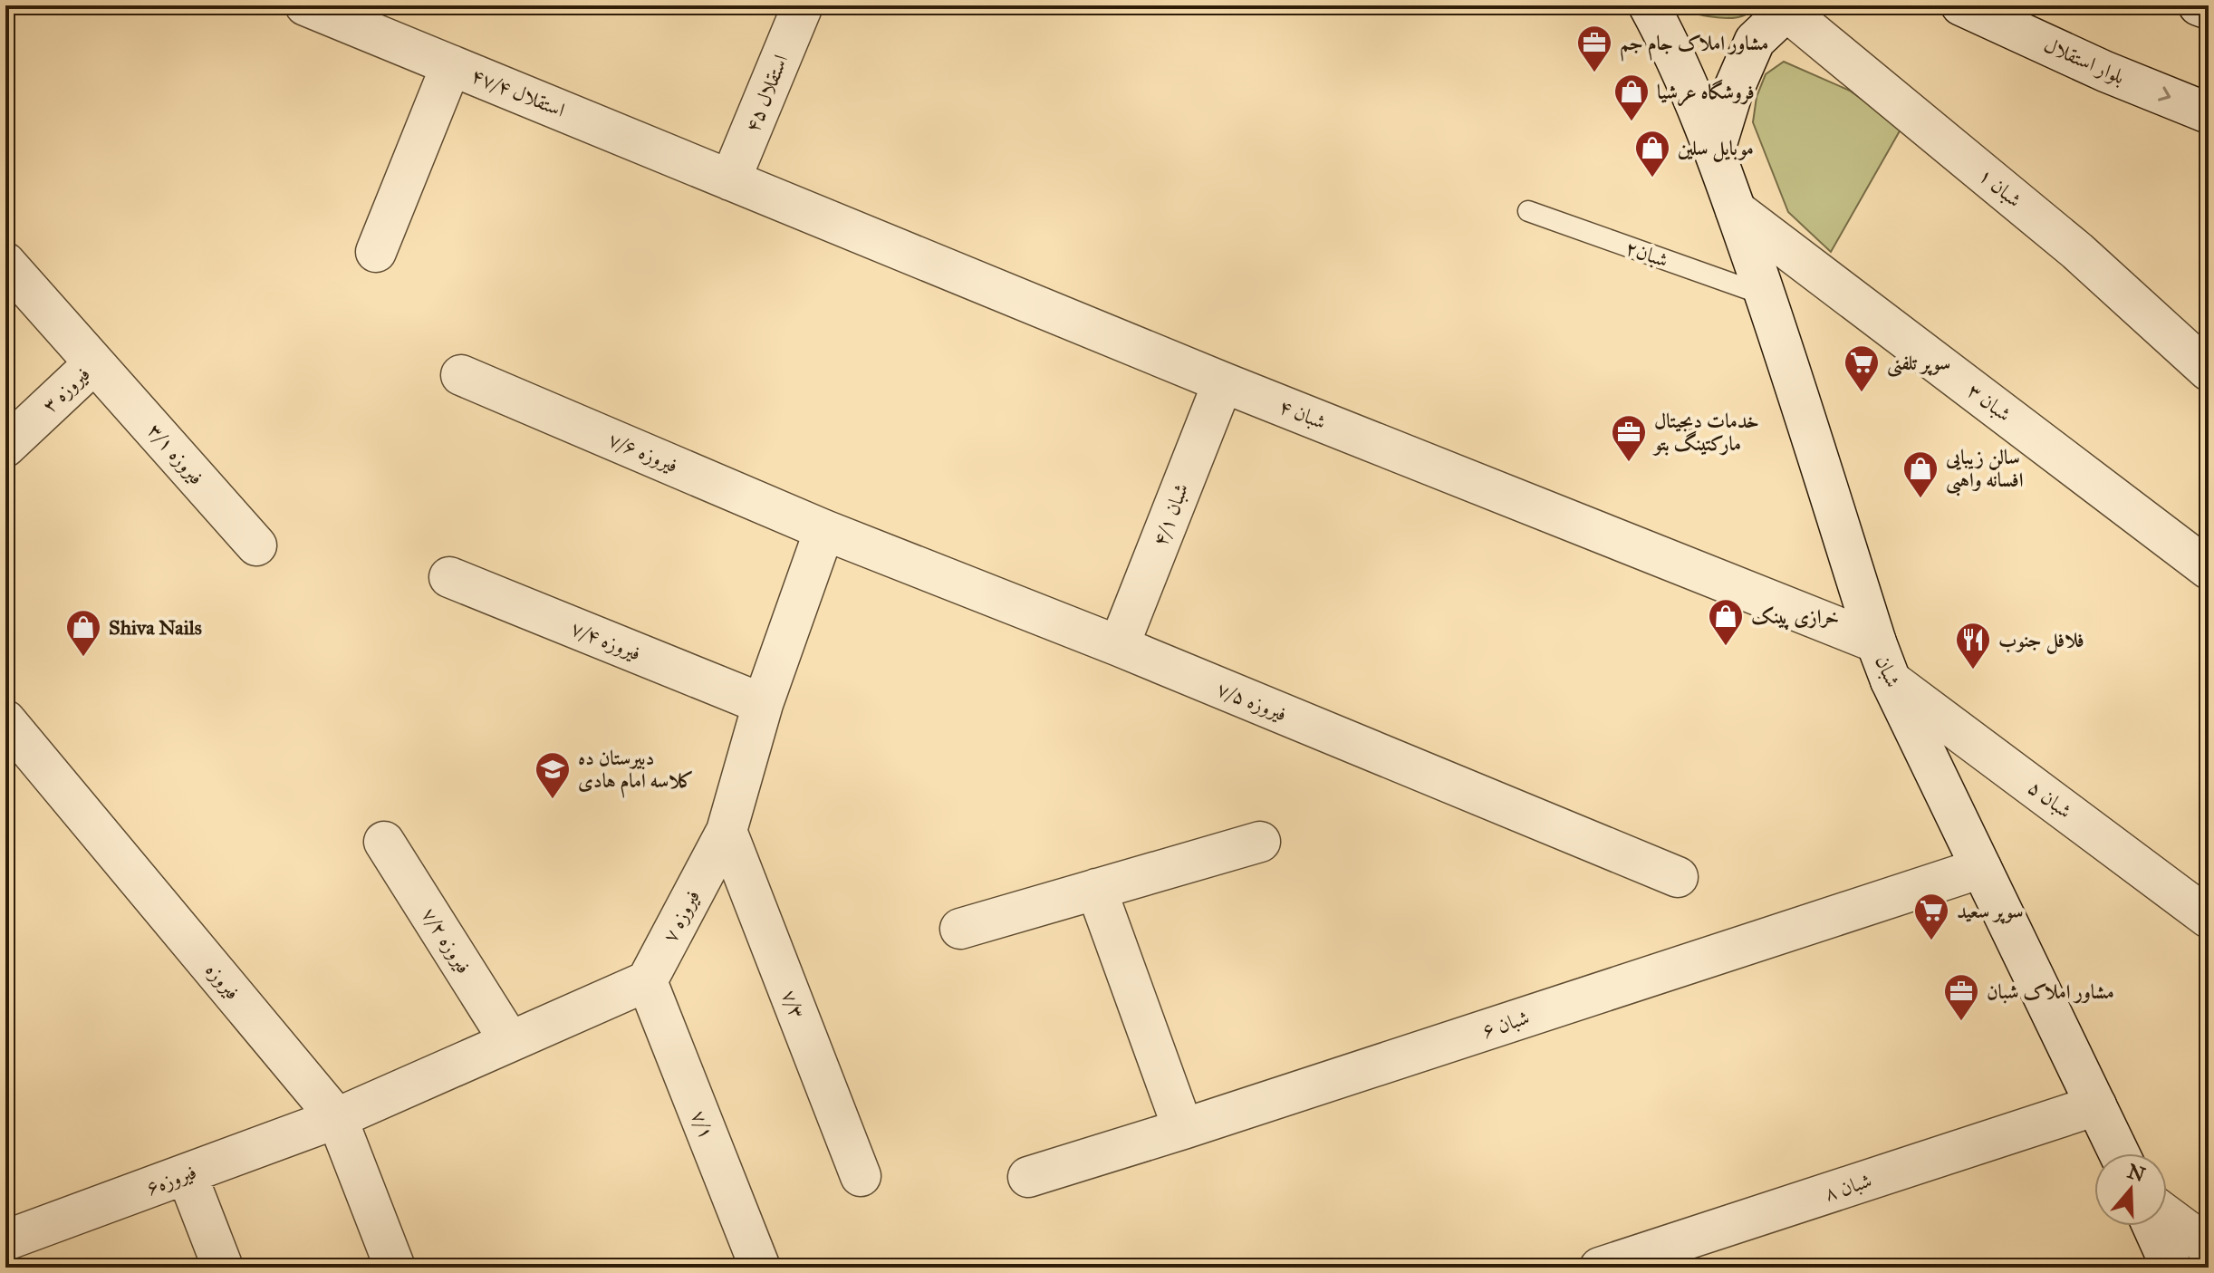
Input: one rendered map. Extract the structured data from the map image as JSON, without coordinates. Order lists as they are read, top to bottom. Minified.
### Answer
{"streets":{"street":["بلوار استقلال","۴۷/۴ استقلال","۴۵ استقلال","۱ شبان","۳ فیروزه","۳ شبان","۴ شبان","۷/۶ فیروزه","۳/۱ فیروزه","۴/۱ شبان","۷/۴ فیروزه","شبان","۷/۵ فیروزه","۵ شبان","۷ فیروزه","۷/۲ فیروزه","فیروزه","۷/۳","۶ شبان","۷/۱","فیروزه۶","۸ شبان"],"lane":["شبان۲"]},"crossings":[["۴۷/۴ استقلال","۴۵ استقلال"],["۴۷/۴ استقلال","۴ شبان"],["۴۵ استقلال","۴ شبان"],["شبان۲","شبان"],["۳ فیروزه","۳/۱ فیروزه"],["۳ شبان","شبان"],["۴ شبان","۴/۱ شبان"],["۴ شبان","شبان"],["۷/۶ فیروزه","۷/۵ فیروزه"],["۷/۶ فیروزه","۷ فیروزه"],["۴/۱ شبان","۷/۵ فیروزه"],["۷/۴ فیروزه","۷ فیروزه"],["شبان","۵ شبان"],["شبان","۶ شبان"],["شبان","۸ شبان"],["۷/۵ فیروزه","۷ فیروزه"],["۷ فیروزه","۷/۳"],["۷ فیروزه","۷/۱"],["فیروزه","فیروزه۶"]],"one_way":["بلوار استقلال"],"places":{"office":["مشاور املاک جام جم","خدمات دیجیتال مارکتینگ بتو","مشاور املاک شبان"],"shop":["فروشگاه عرشیا","موبایل سلین","سالن زیبایی افسانه واهبی","خرازی پینک","Shiva Nails"],"supermarket":["سوپر تلفنی","سوپر سعید"],"restaurant":["فلافل جنوب"],"school or university":["دبیرستان ده کلاسه امام هادی"]},"north":"top"}
